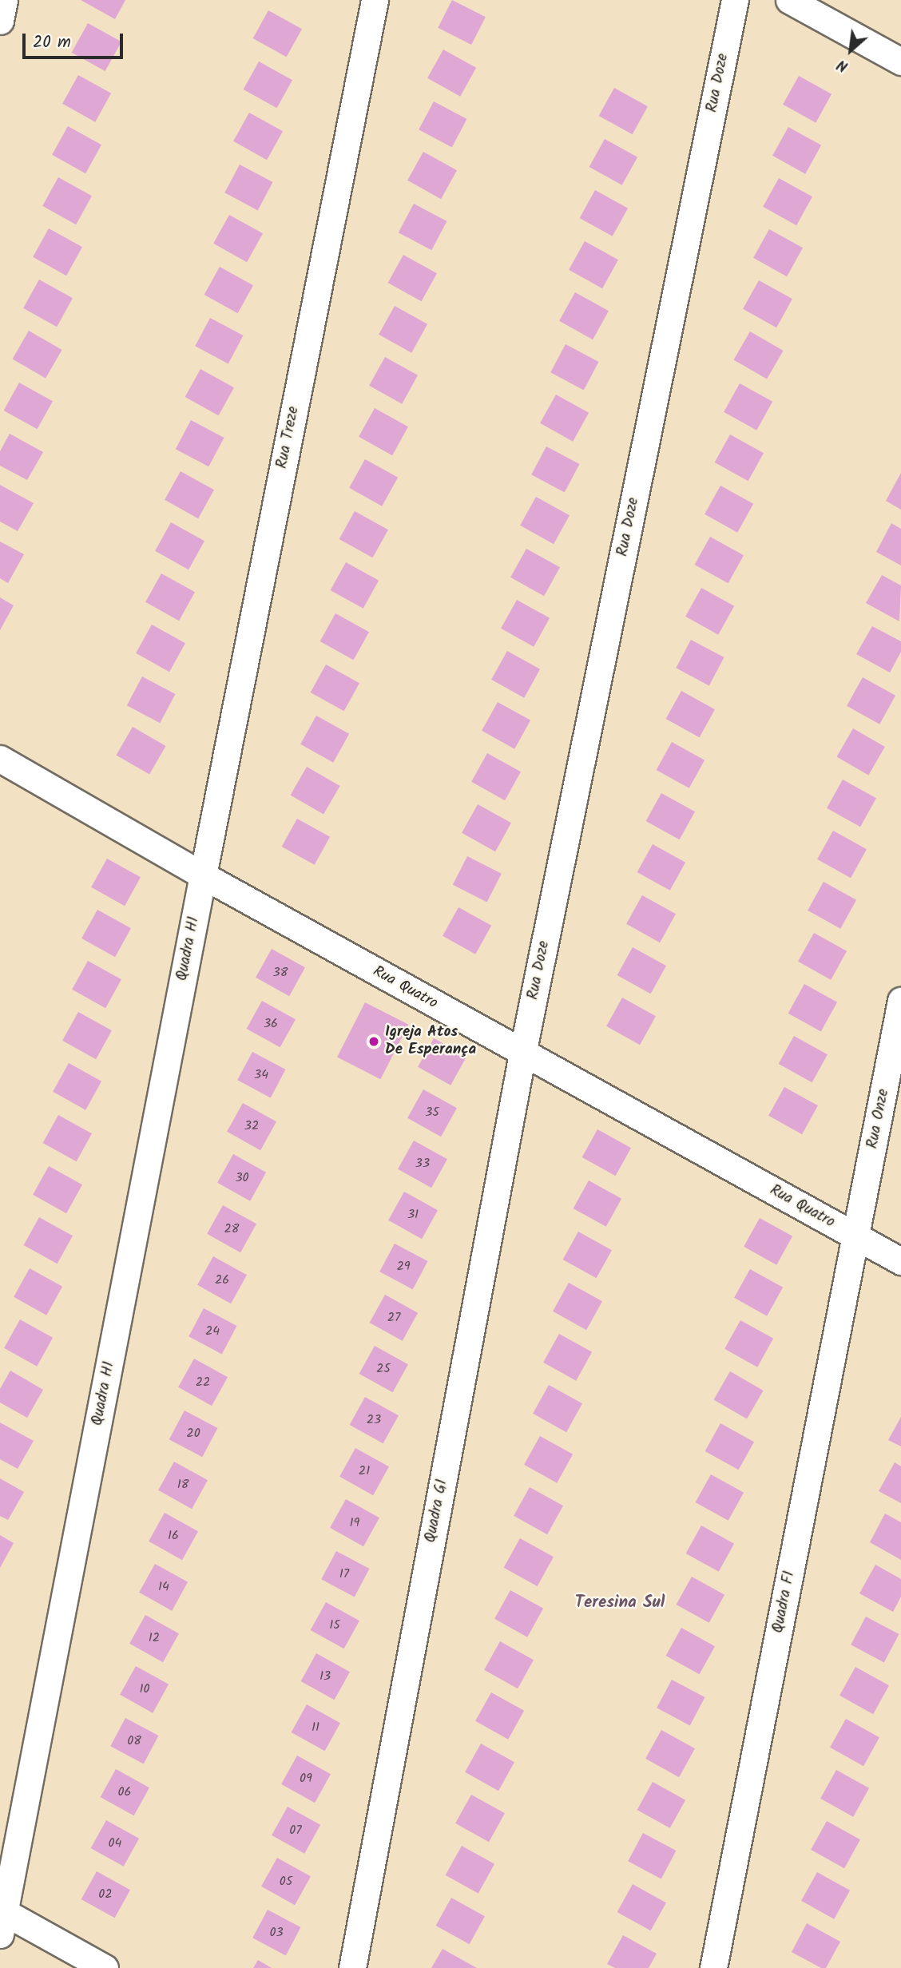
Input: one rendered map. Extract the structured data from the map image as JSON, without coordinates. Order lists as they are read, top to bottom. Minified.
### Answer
{"streets":{"street":["Rua Doze","Rua Treze","Quadra H1","Rua Quatro","Rua Onze","Quadra G1","Quadra F1"]},"crossings":[["Rua Doze","Rua Quatro"],["Rua Doze","Quadra G1"],["Rua Treze","Quadra H1"],["Rua Treze","Rua Quatro"],["Quadra H1","Rua Quatro"],["Rua Quatro","Rua Onze"],["Rua Quatro","Quadra G1"],["Rua Quatro","Quadra F1"],["Rua Onze","Quadra F1"]],"districts":["Teresina Sul"],"places":["Igreja Atos De Esperança"],"house_numbers":["38","36","34","35","32","33","30","31","28","29","26","27","24","25","22","23","20","21","18","19","16","17","14","15","12","13","10","11","08","09","06","07","04","05","02","03"],"scale_bar":"20 m","north":"bottom left"}
